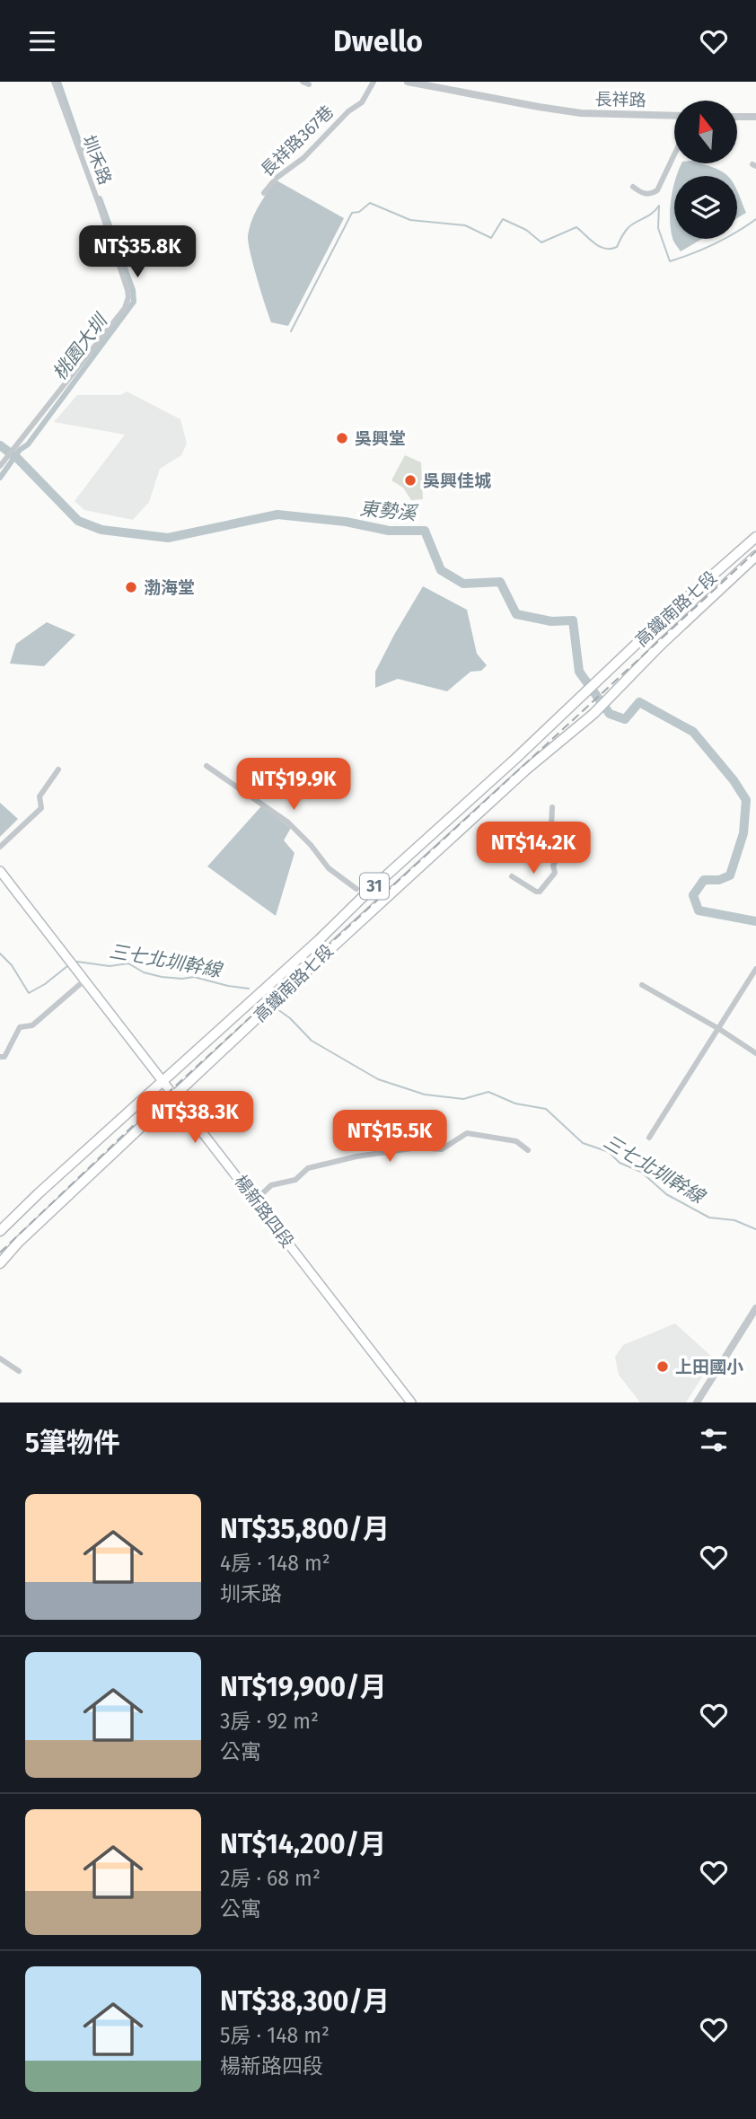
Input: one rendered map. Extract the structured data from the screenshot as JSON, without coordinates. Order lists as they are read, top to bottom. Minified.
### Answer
{"streets":{"main road":["高鐵南路七段","31","楊新路四段"],"street":["長祥路","長祥路367巷","圳禾路"]},"crossings":[["高鐵南路七段","楊新路四段"]],"water":["桃園大圳","東勢溪","三七北圳幹線"],"places":["吳興堂","吳興佳城","渤海堂","上田國小"],"north":"top","page":{"header":"Dwello","price":["NT$35.8K","NT$19.9K","NT$14.2K","NT$38.3K","NT$15.5K"],"heading":"5筆物件","list":[{"name":"NT$35,800/月","note":"4房 · 148 m² · 圳禾路"},{"name":"NT$19,900/月","note":"3房 · 92 m² · 公寓"},{"name":"NT$14,200/月","note":"2房 · 68 m² · 公寓"},{"name":"NT$38,300/月","note":"5房 · 148 m² · 楊新路四段"}]}}
